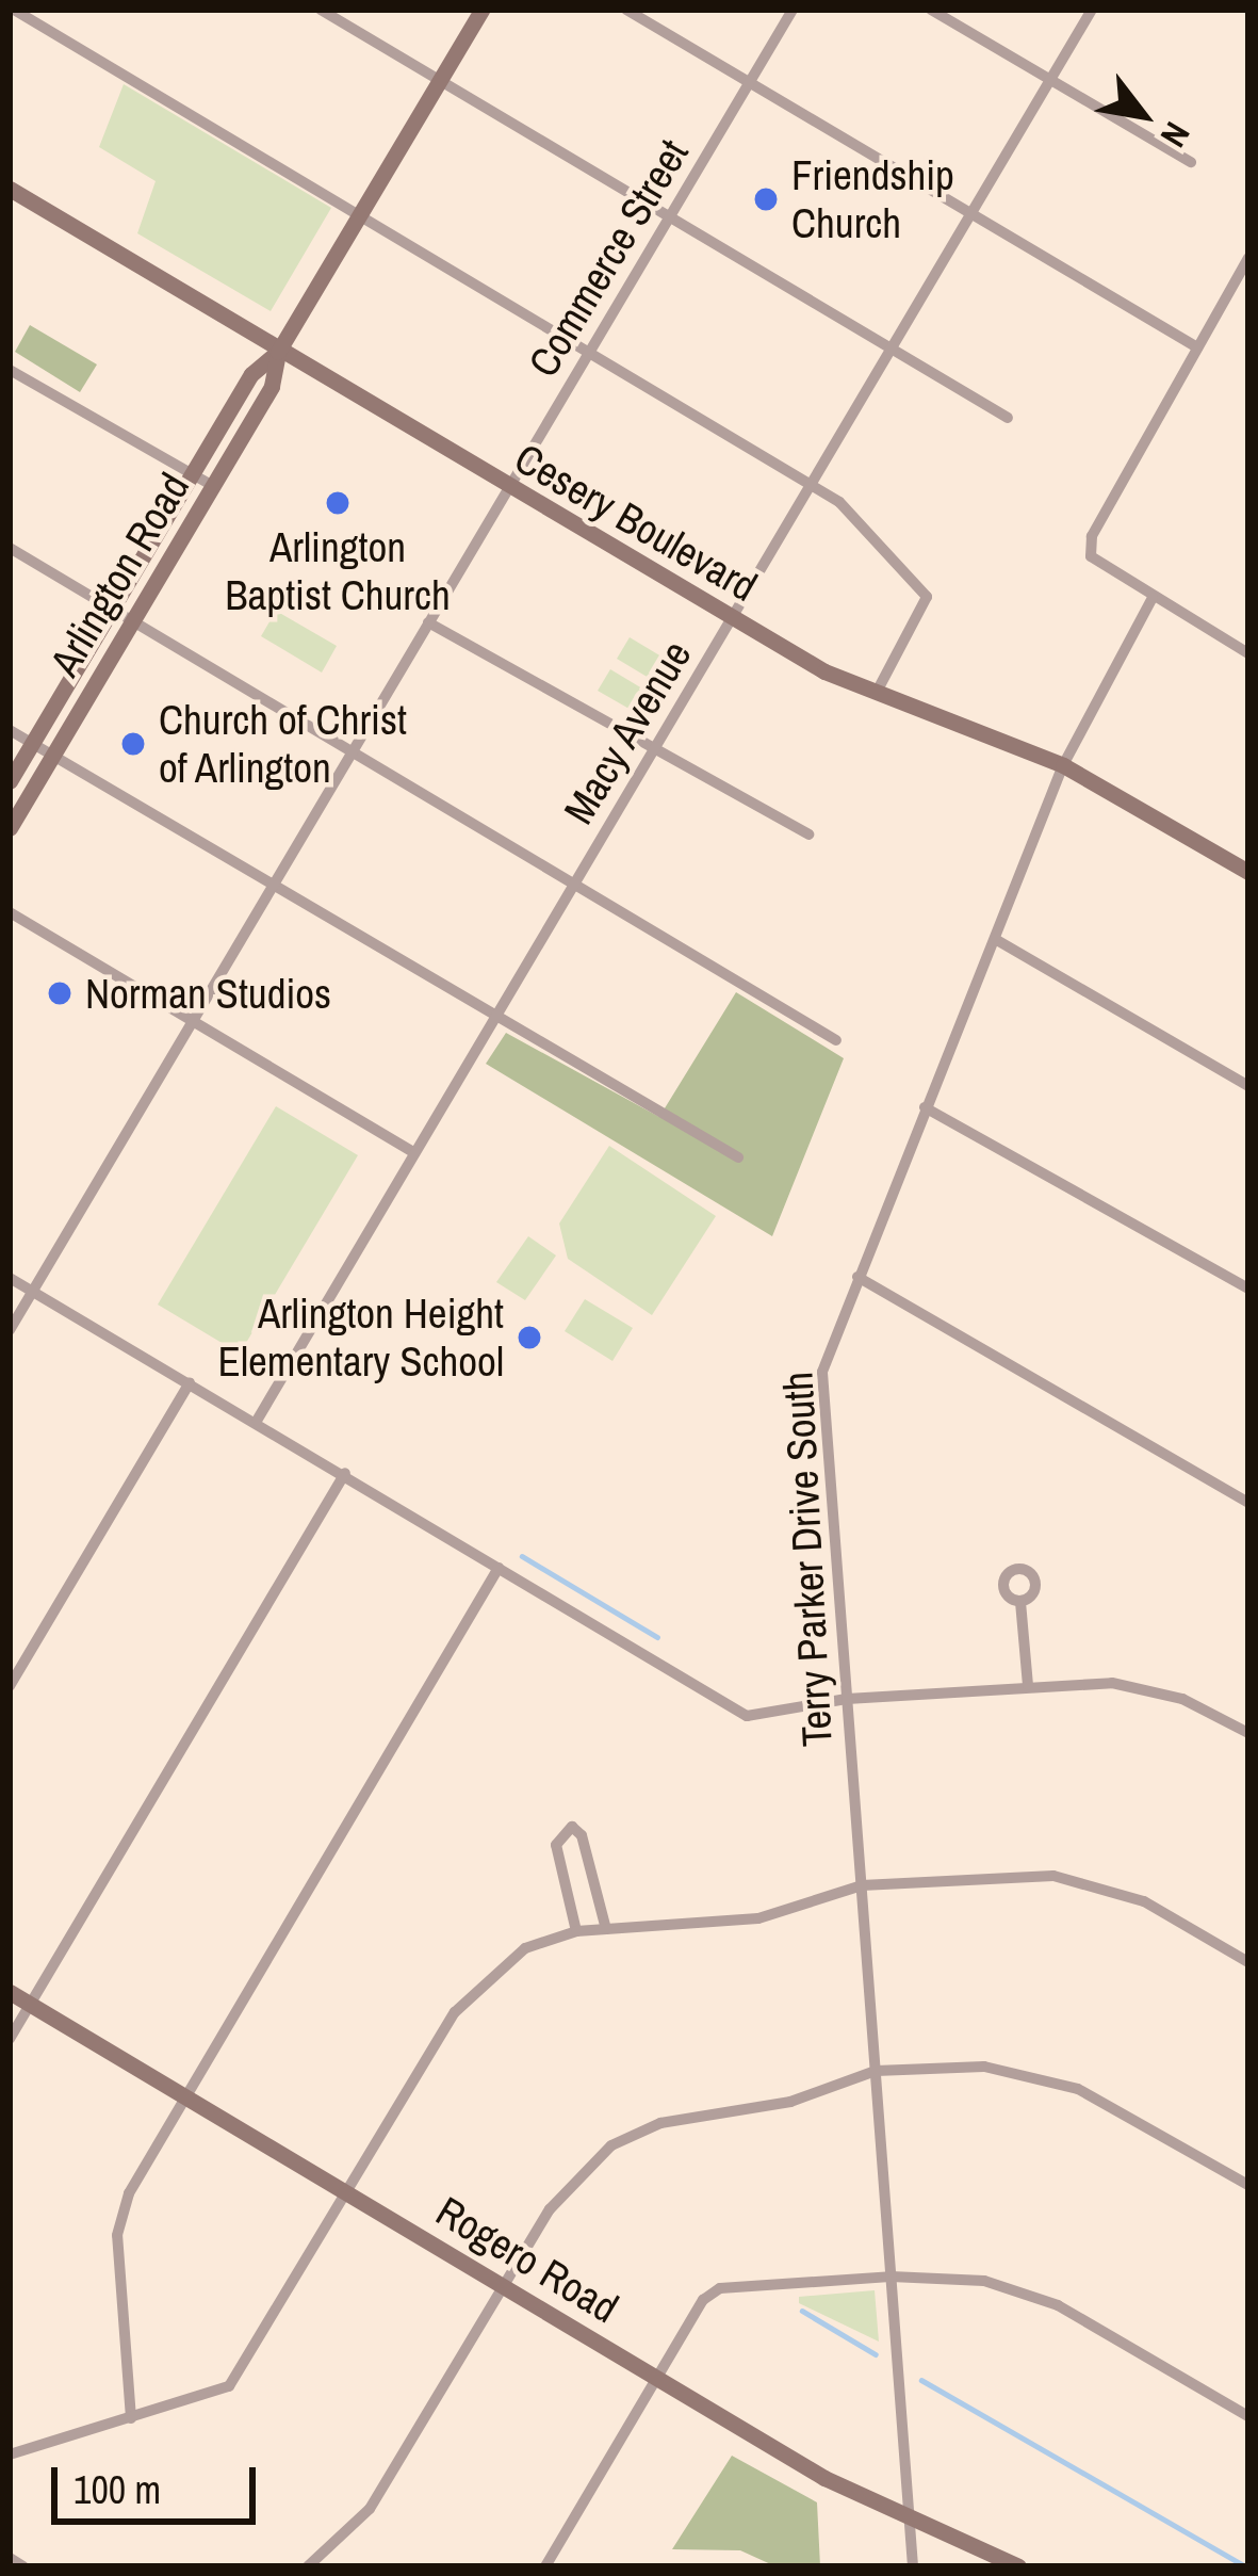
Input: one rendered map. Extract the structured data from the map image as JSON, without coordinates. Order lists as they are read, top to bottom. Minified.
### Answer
{"streets":{"main road":["Cesery Boulevard","Arlington Road","Rogero Road"],"street":["Commerce Street","Macy Avenue","Terry Parker Drive South"]},"crossings":[["Commerce Street","Cesery Boulevard"],["Cesery Boulevard","Arlington Road"],["Cesery Boulevard","Macy Avenue"],["Cesery Boulevard","Terry Parker Drive South"],["Terry Parker Drive South","Rogero Road"]],"places":["Friendship Church","Arlington Baptist Church","Church of Christ of Arlington","Norman Studios","Arlington Height Elementary School"],"scale_bar":"100 m","north":"bottom right"}
